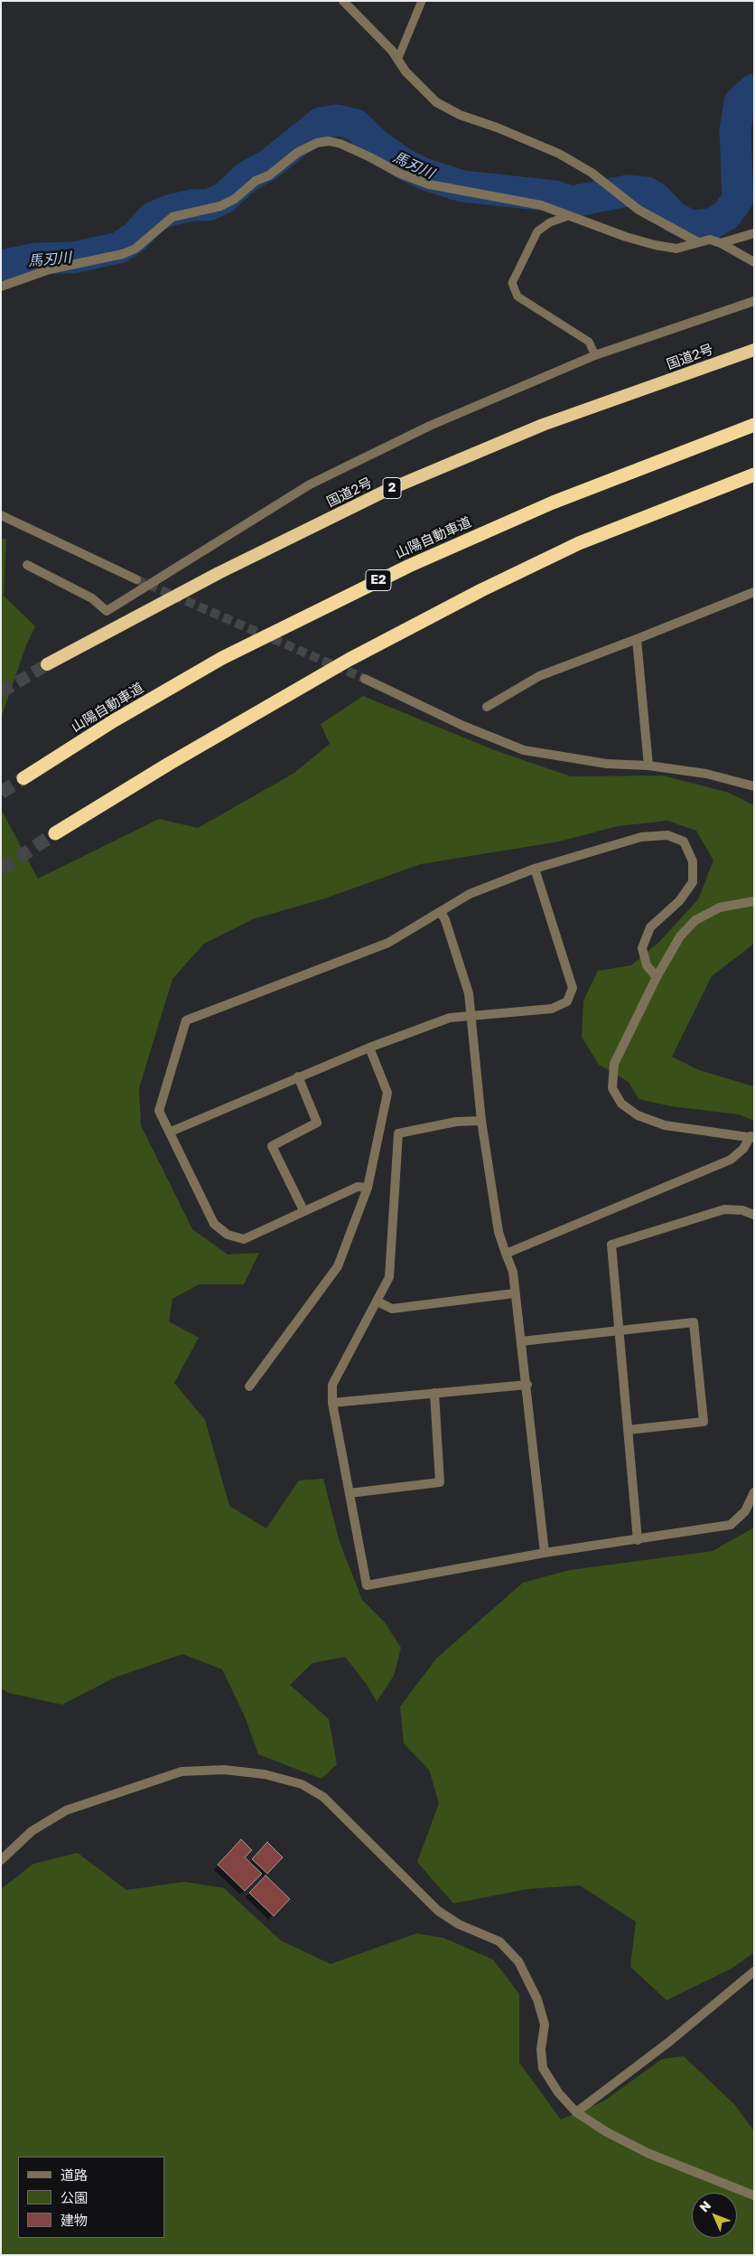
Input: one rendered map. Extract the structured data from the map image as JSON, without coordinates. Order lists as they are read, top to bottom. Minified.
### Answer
{"streets":{"highway":["国道2号","2","山陽自動車道","E2"]},"water":["馬刃川"],"legend":["道路","公園","建物"],"north":"top left"}
